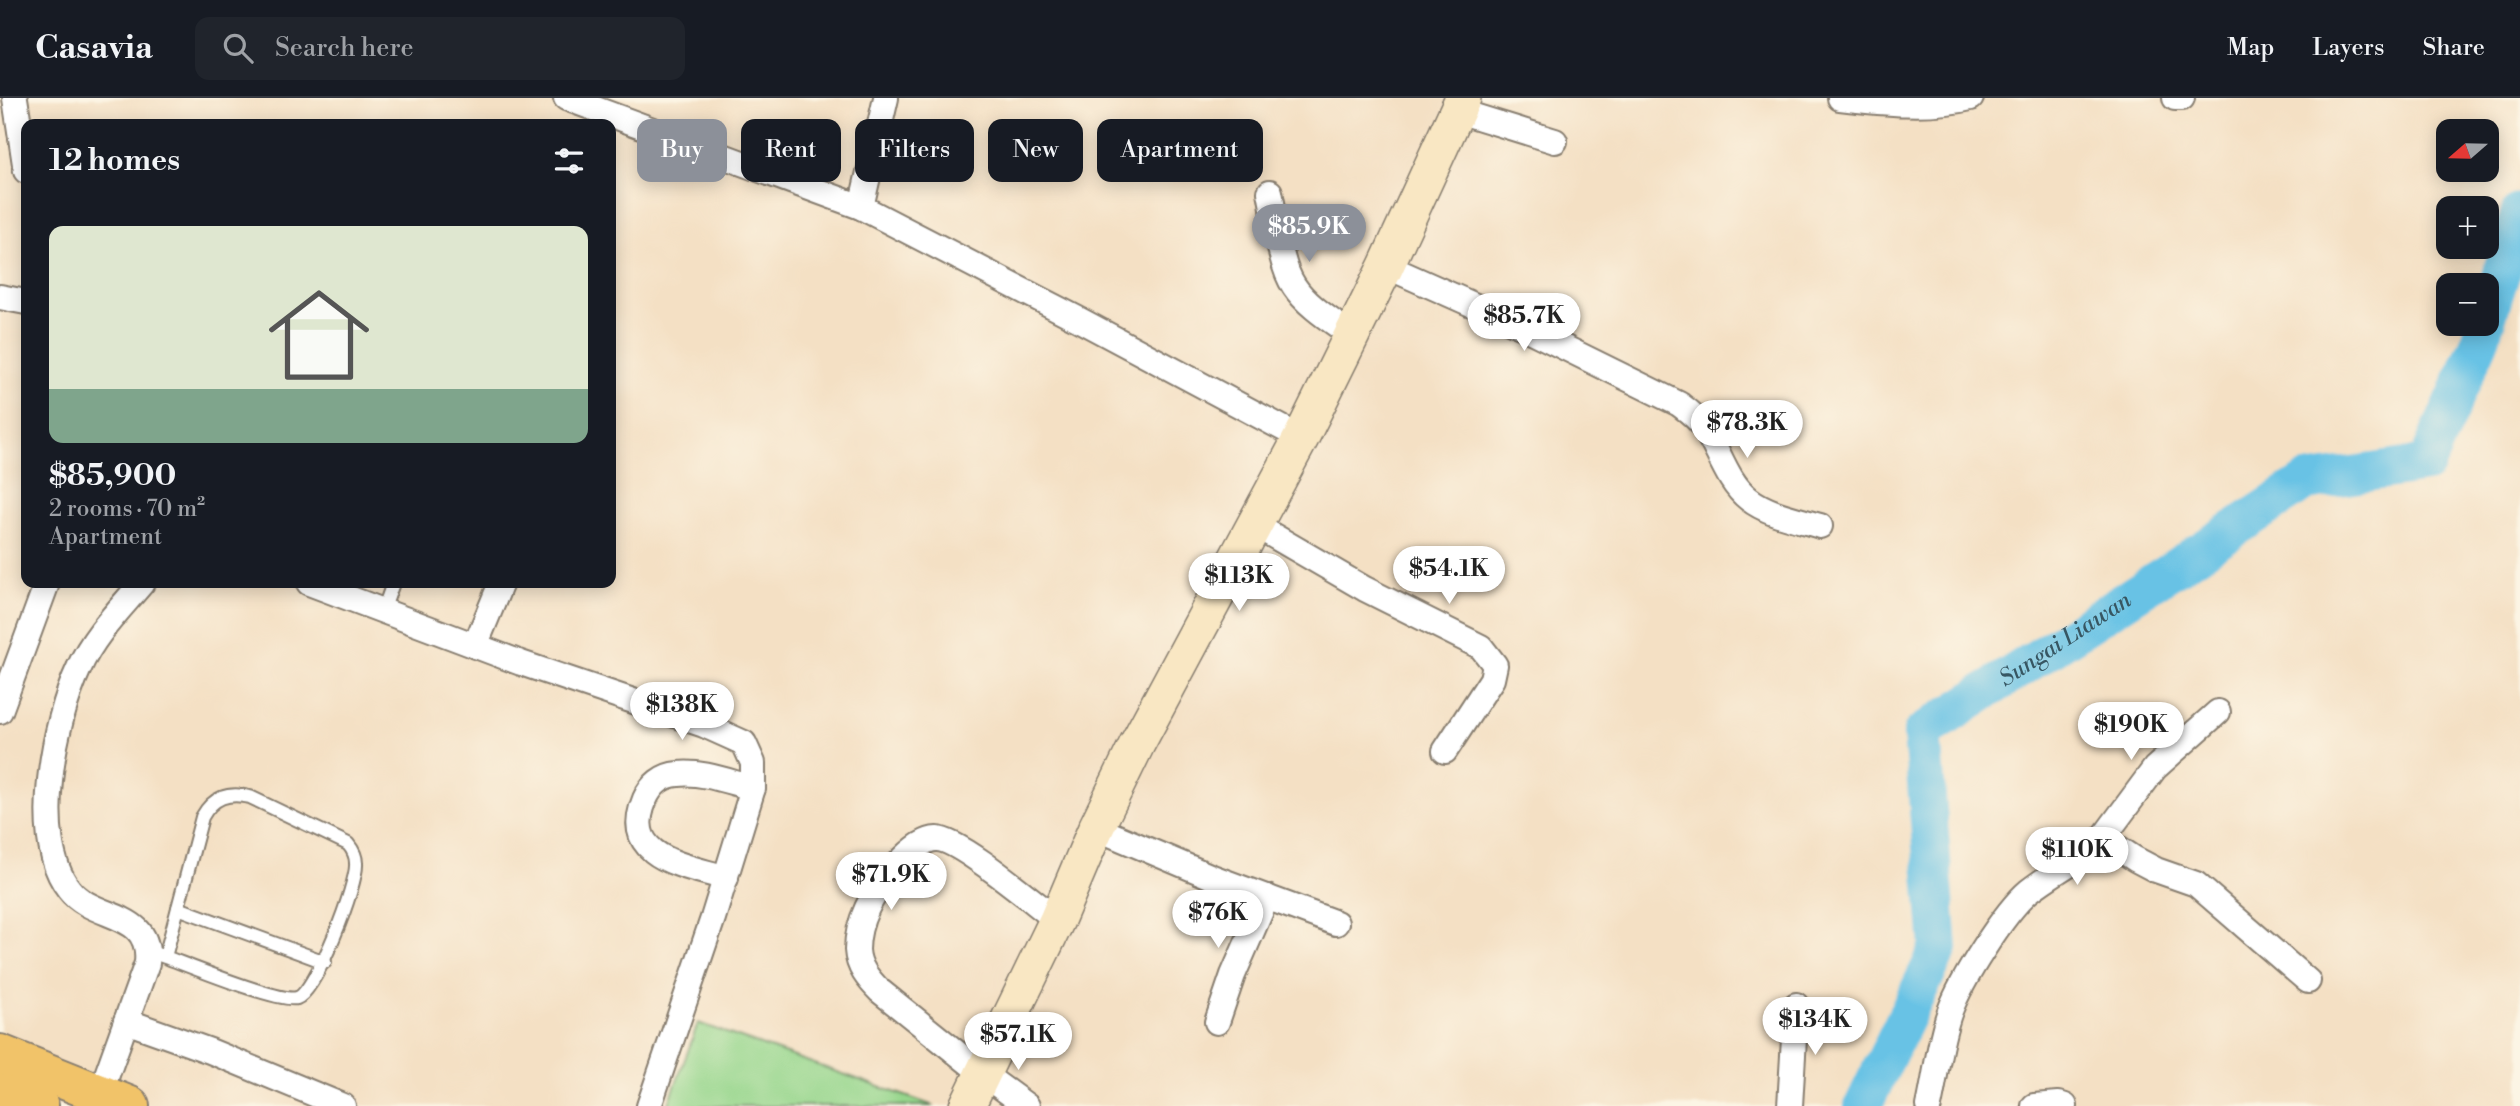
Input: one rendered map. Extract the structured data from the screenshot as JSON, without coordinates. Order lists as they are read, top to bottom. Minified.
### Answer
{"water":["Sungai Liawan"],"north":"left","page":{"header":"Casavia","search":"Search here","nav":["Map","Layers","Share"],"map_buttons":["+","−"],"chip":["Buy","Rent","Filters","New","Apartment"],"heading":"12 homes","list":[{"name":"$85,900","note":"2 rooms · 70 m² · Apartment"}],"price":["$85.9K","$85.7K","$78.3K","$54.1K","$113K","$138K","$190K","$110K","$71.9K","$76K","$134K","$57.1K"]}}
